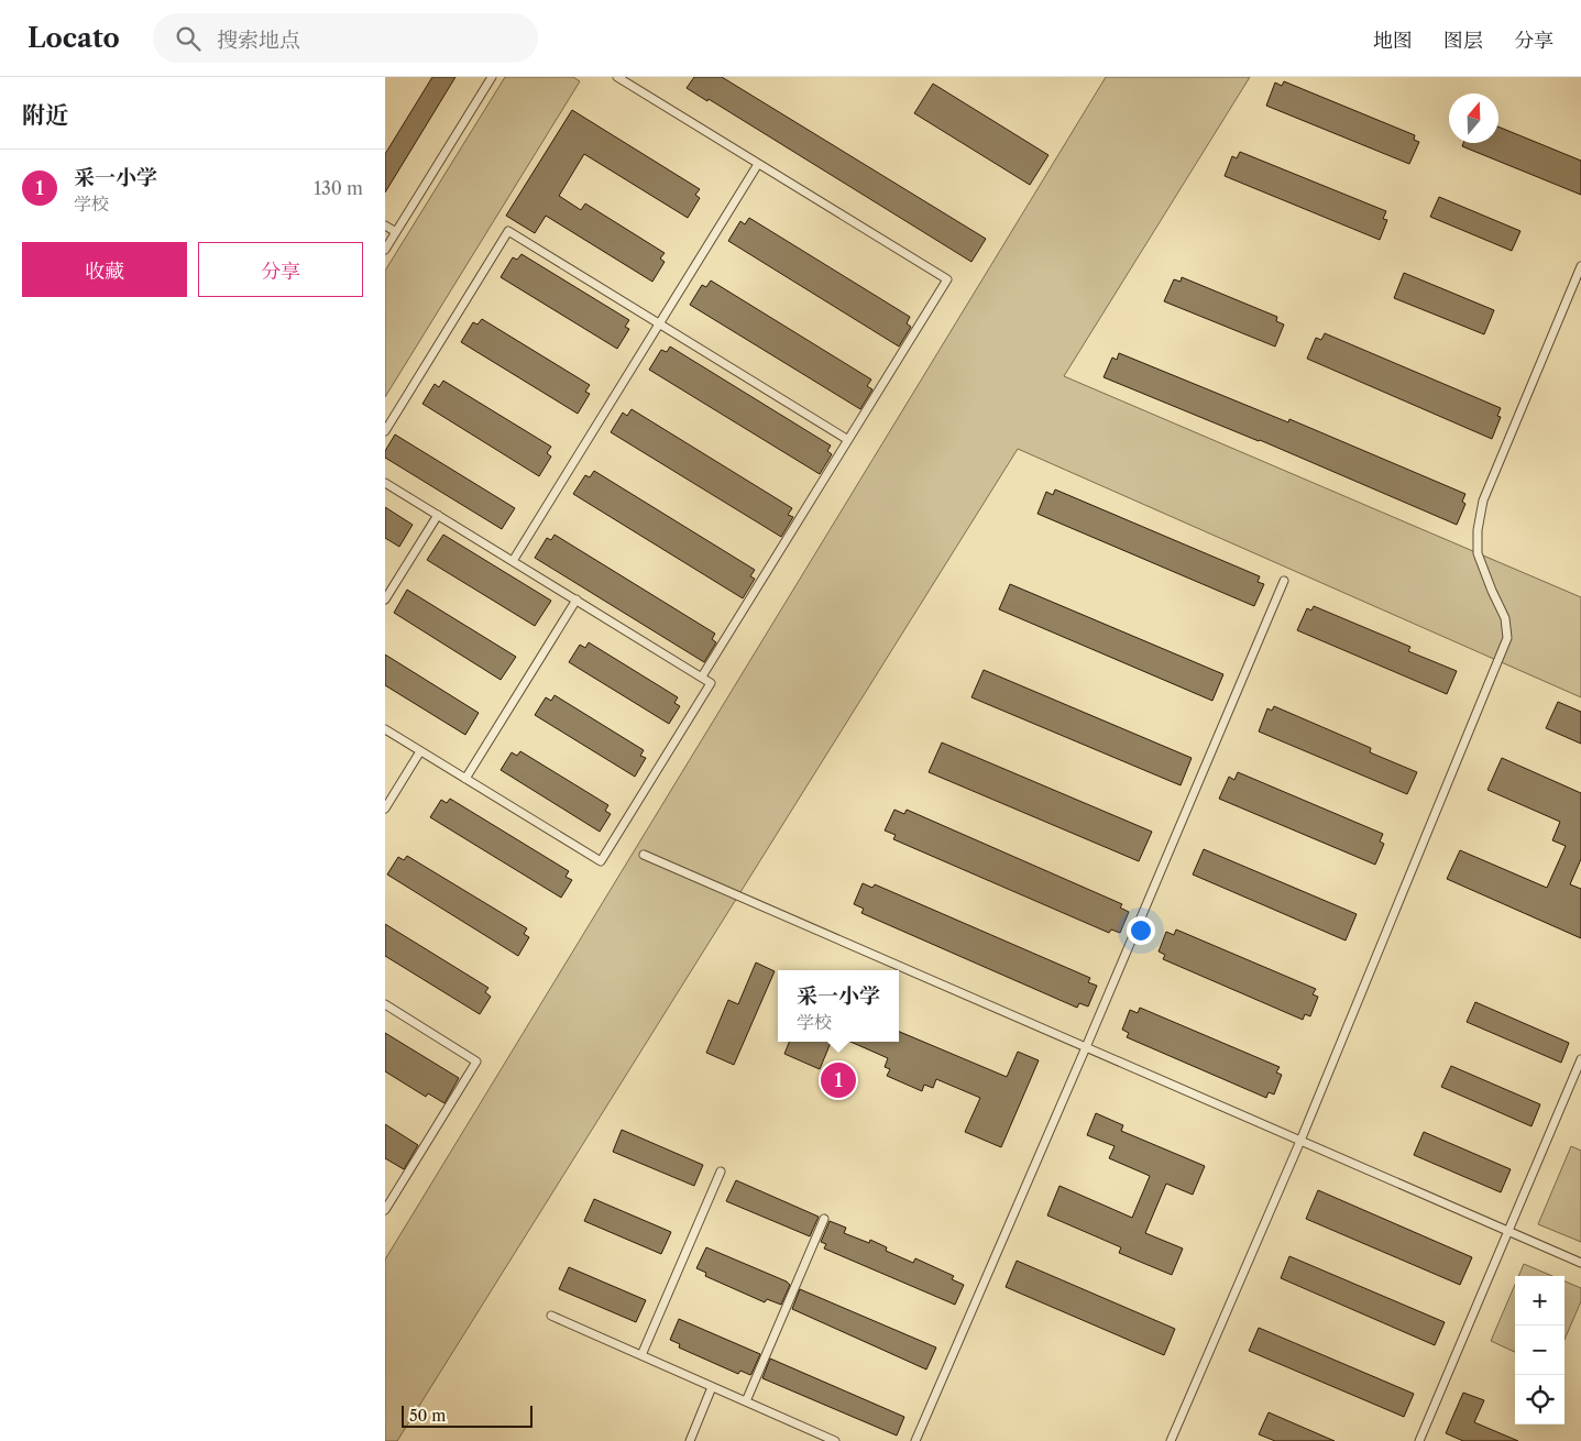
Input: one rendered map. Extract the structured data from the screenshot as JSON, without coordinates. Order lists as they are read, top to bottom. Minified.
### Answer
{"scale_bar":"50 m","north":"top","page":{"header":"Locato","search":"搜索地点","nav":["地图","图层","分享"],"heading":"附近","list":[{"mark":"1","name":"采一小学","note":"学校","value":"130 m"}],"buttons":["收藏","分享"],"popup":["采一小学","学校"],"pins":"1","map_buttons":["+","−"],"scale":"50 m"}}
